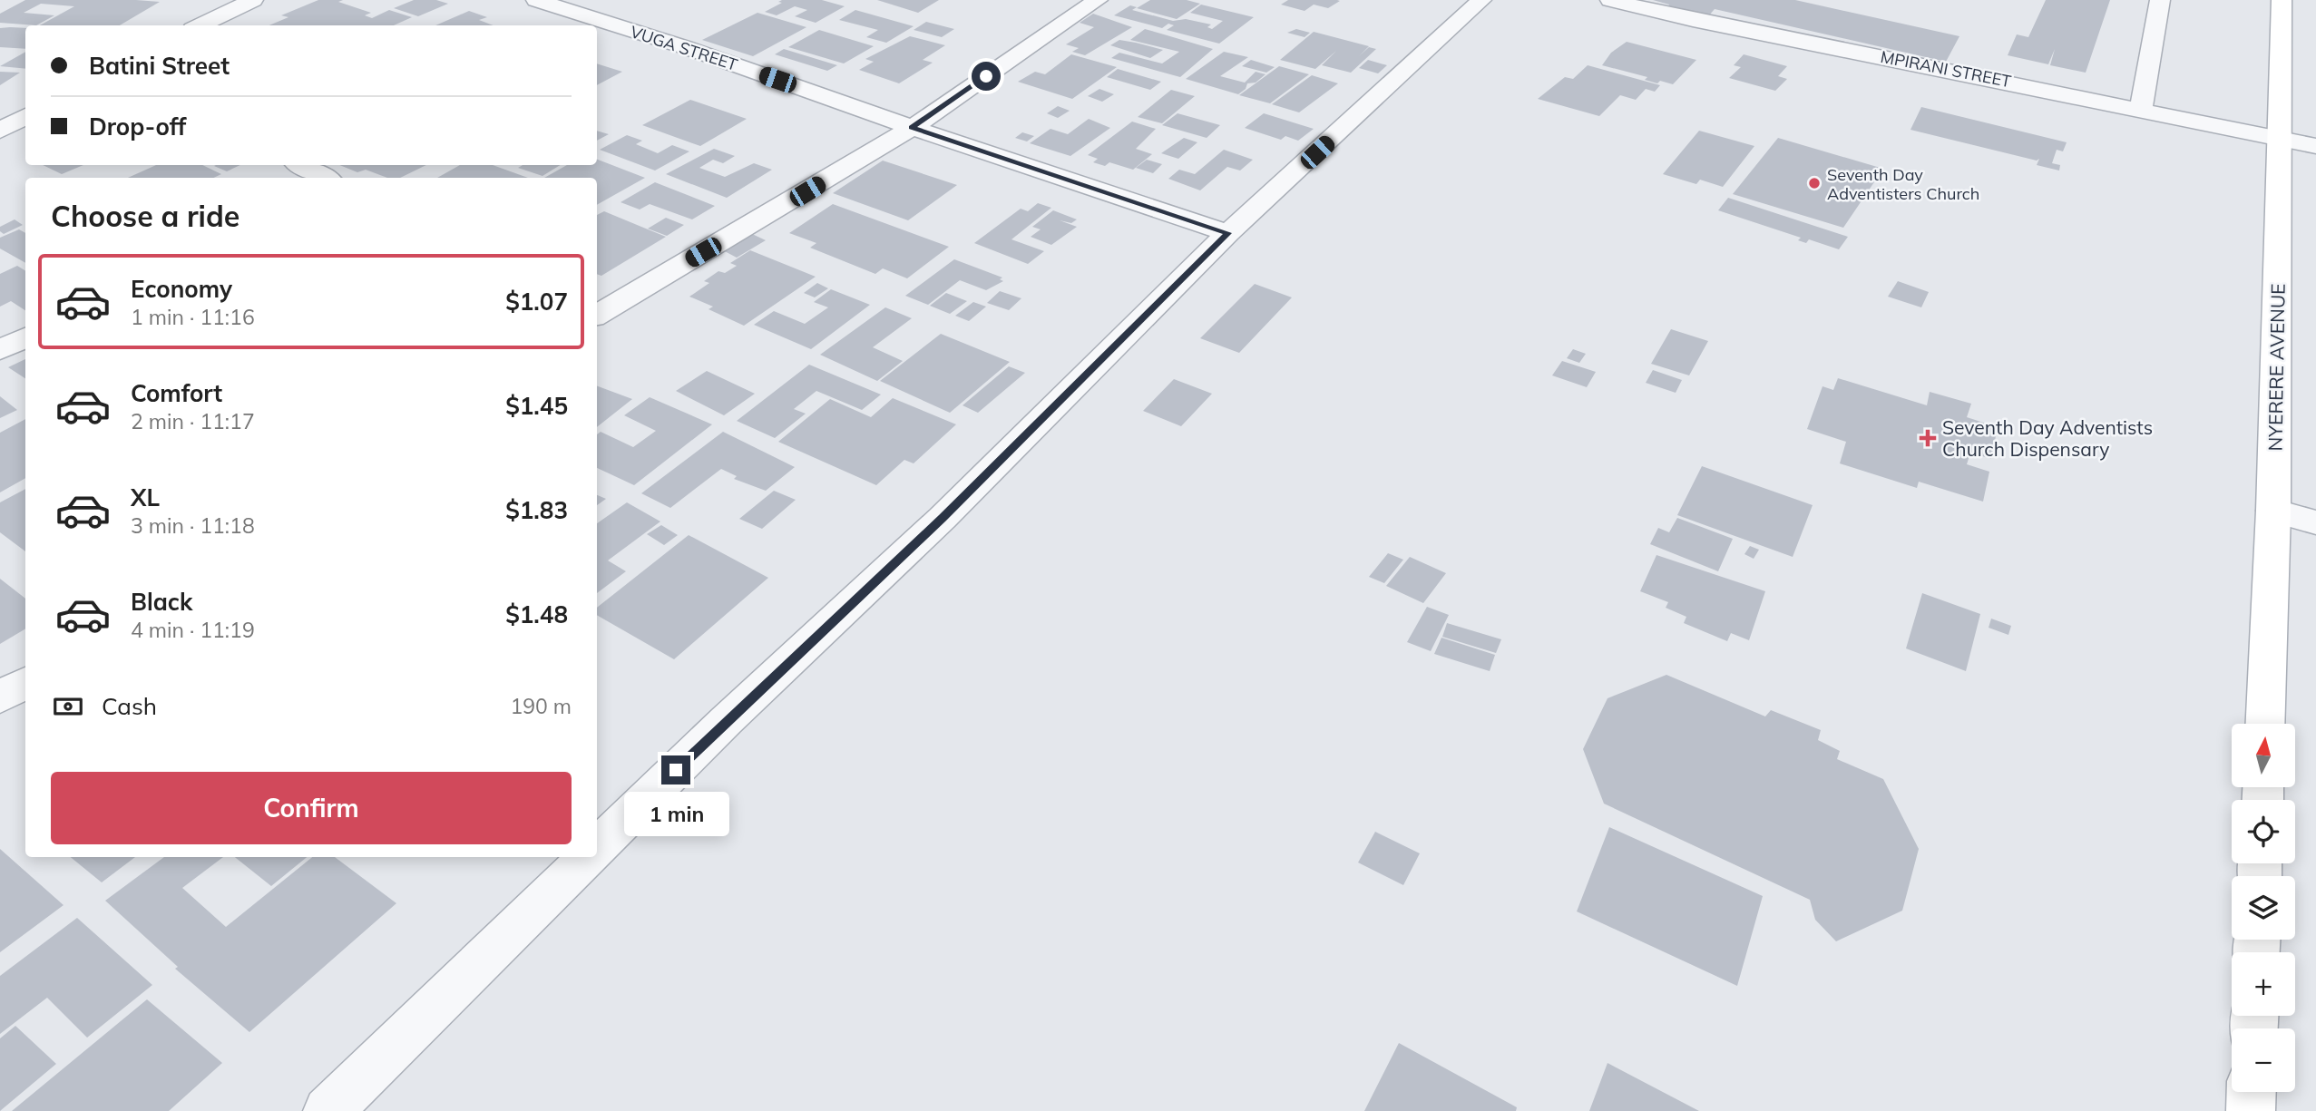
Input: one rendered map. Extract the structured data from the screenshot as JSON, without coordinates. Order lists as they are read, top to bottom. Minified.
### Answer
{"streets":{"street":["VUGA STREET","MPIRANI STREET","NYERERE AVENUE"]},"crossings":[["MPIRANI STREET","NYERERE AVENUE"]],"places":{"other":["Seventh Day Adventisters Church"],"health":["Seventh Day Adventists Church Dispensary"]},"north":"top","page":{"banner":["Batini Street","Drop-off"],"heading":"Choose a ride","list":[{"name":"Economy","note":"1 min · 11:16","value":"$1.07"},{"name":"Comfort","note":"2 min · 11:17","value":"$1.45"},{"name":"XL","note":"3 min · 11:18","value":"$1.83"},{"name":"Black","note":"4 min · 11:19","value":"$1.48"}],"pay":["Cash","190 m"],"map_buttons":["+","−"],"buttons":"Confirm","bubble":"1 min"}}
